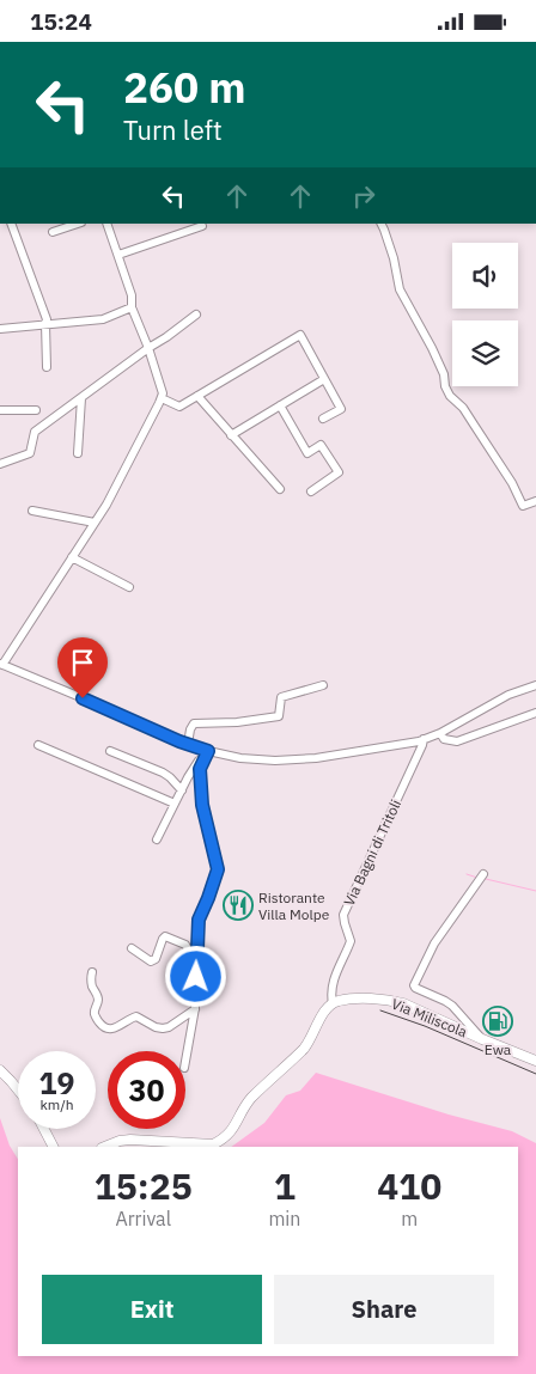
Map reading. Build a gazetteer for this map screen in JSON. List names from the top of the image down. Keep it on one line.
{"streets":{"main road":["Via Miliscola"],"street":["Via Bagni di Tritoli"]},"crossings":[["Via Bagni di Tritoli","Via Miliscola"]],"places":{"restaurant":["Ristorante Villa Molpe"],"fuel station":["Ewa"]},"page":{"status":"15:24","turn":["260 m","Turn left"],"speed":"19 km/h","limit":"30","eta":["15:25","Arrival","1","min","410","m"],"buttons":["Exit","Share"]}}
